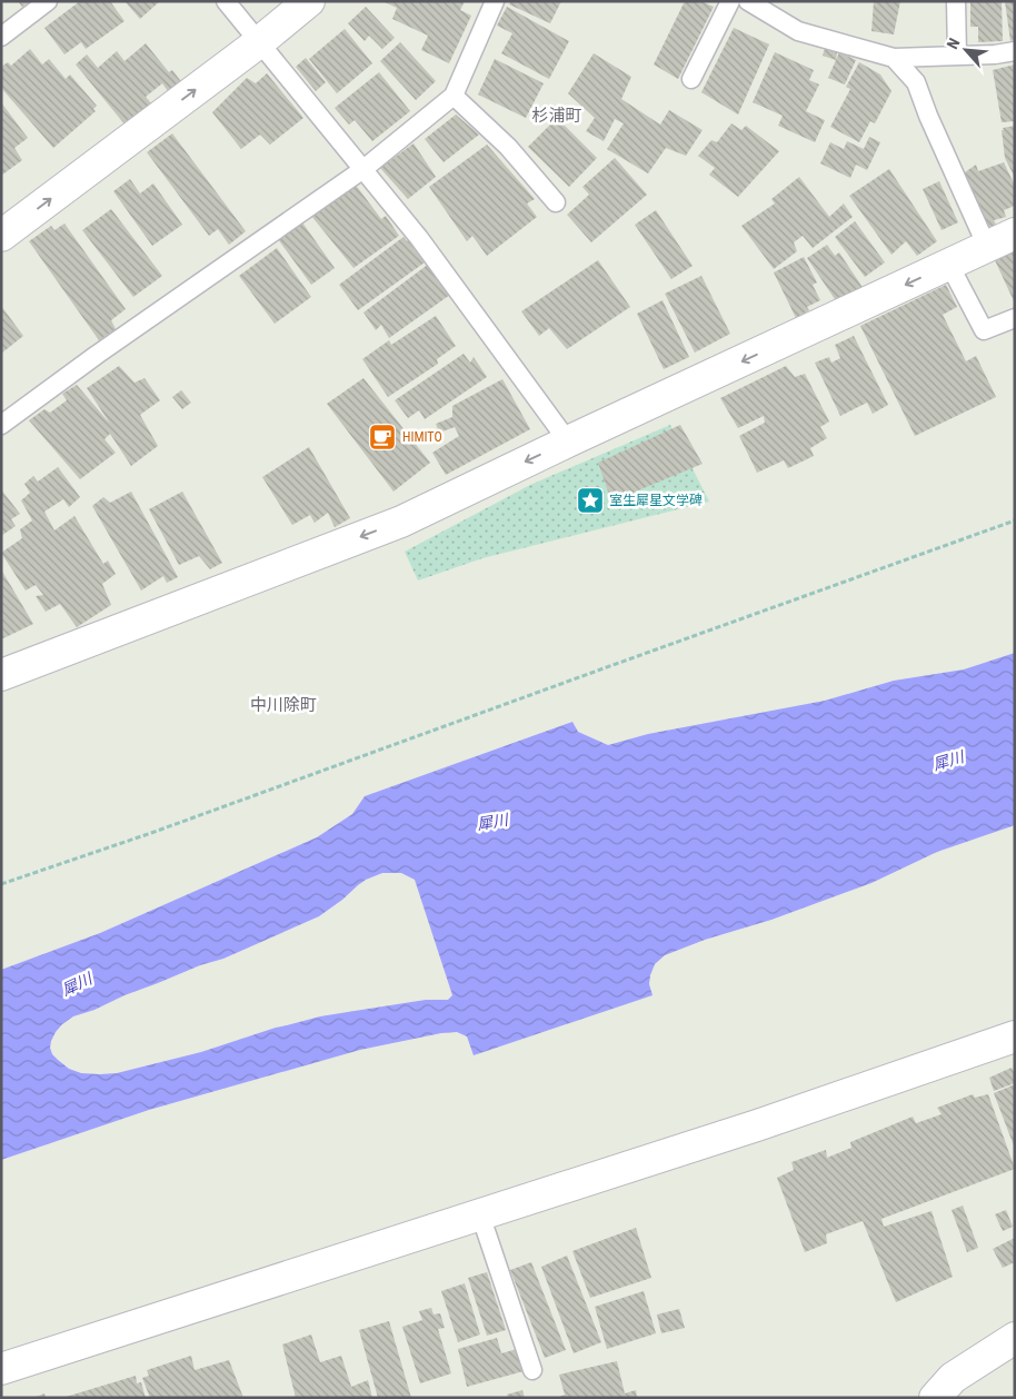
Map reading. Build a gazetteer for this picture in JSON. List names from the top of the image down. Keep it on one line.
{"districts":["杉浦町","中川除町"],"water":["犀川"],"places":{"cafe":["HIMITO"],"place":["室生犀星文学碑"]},"north":"top left"}
